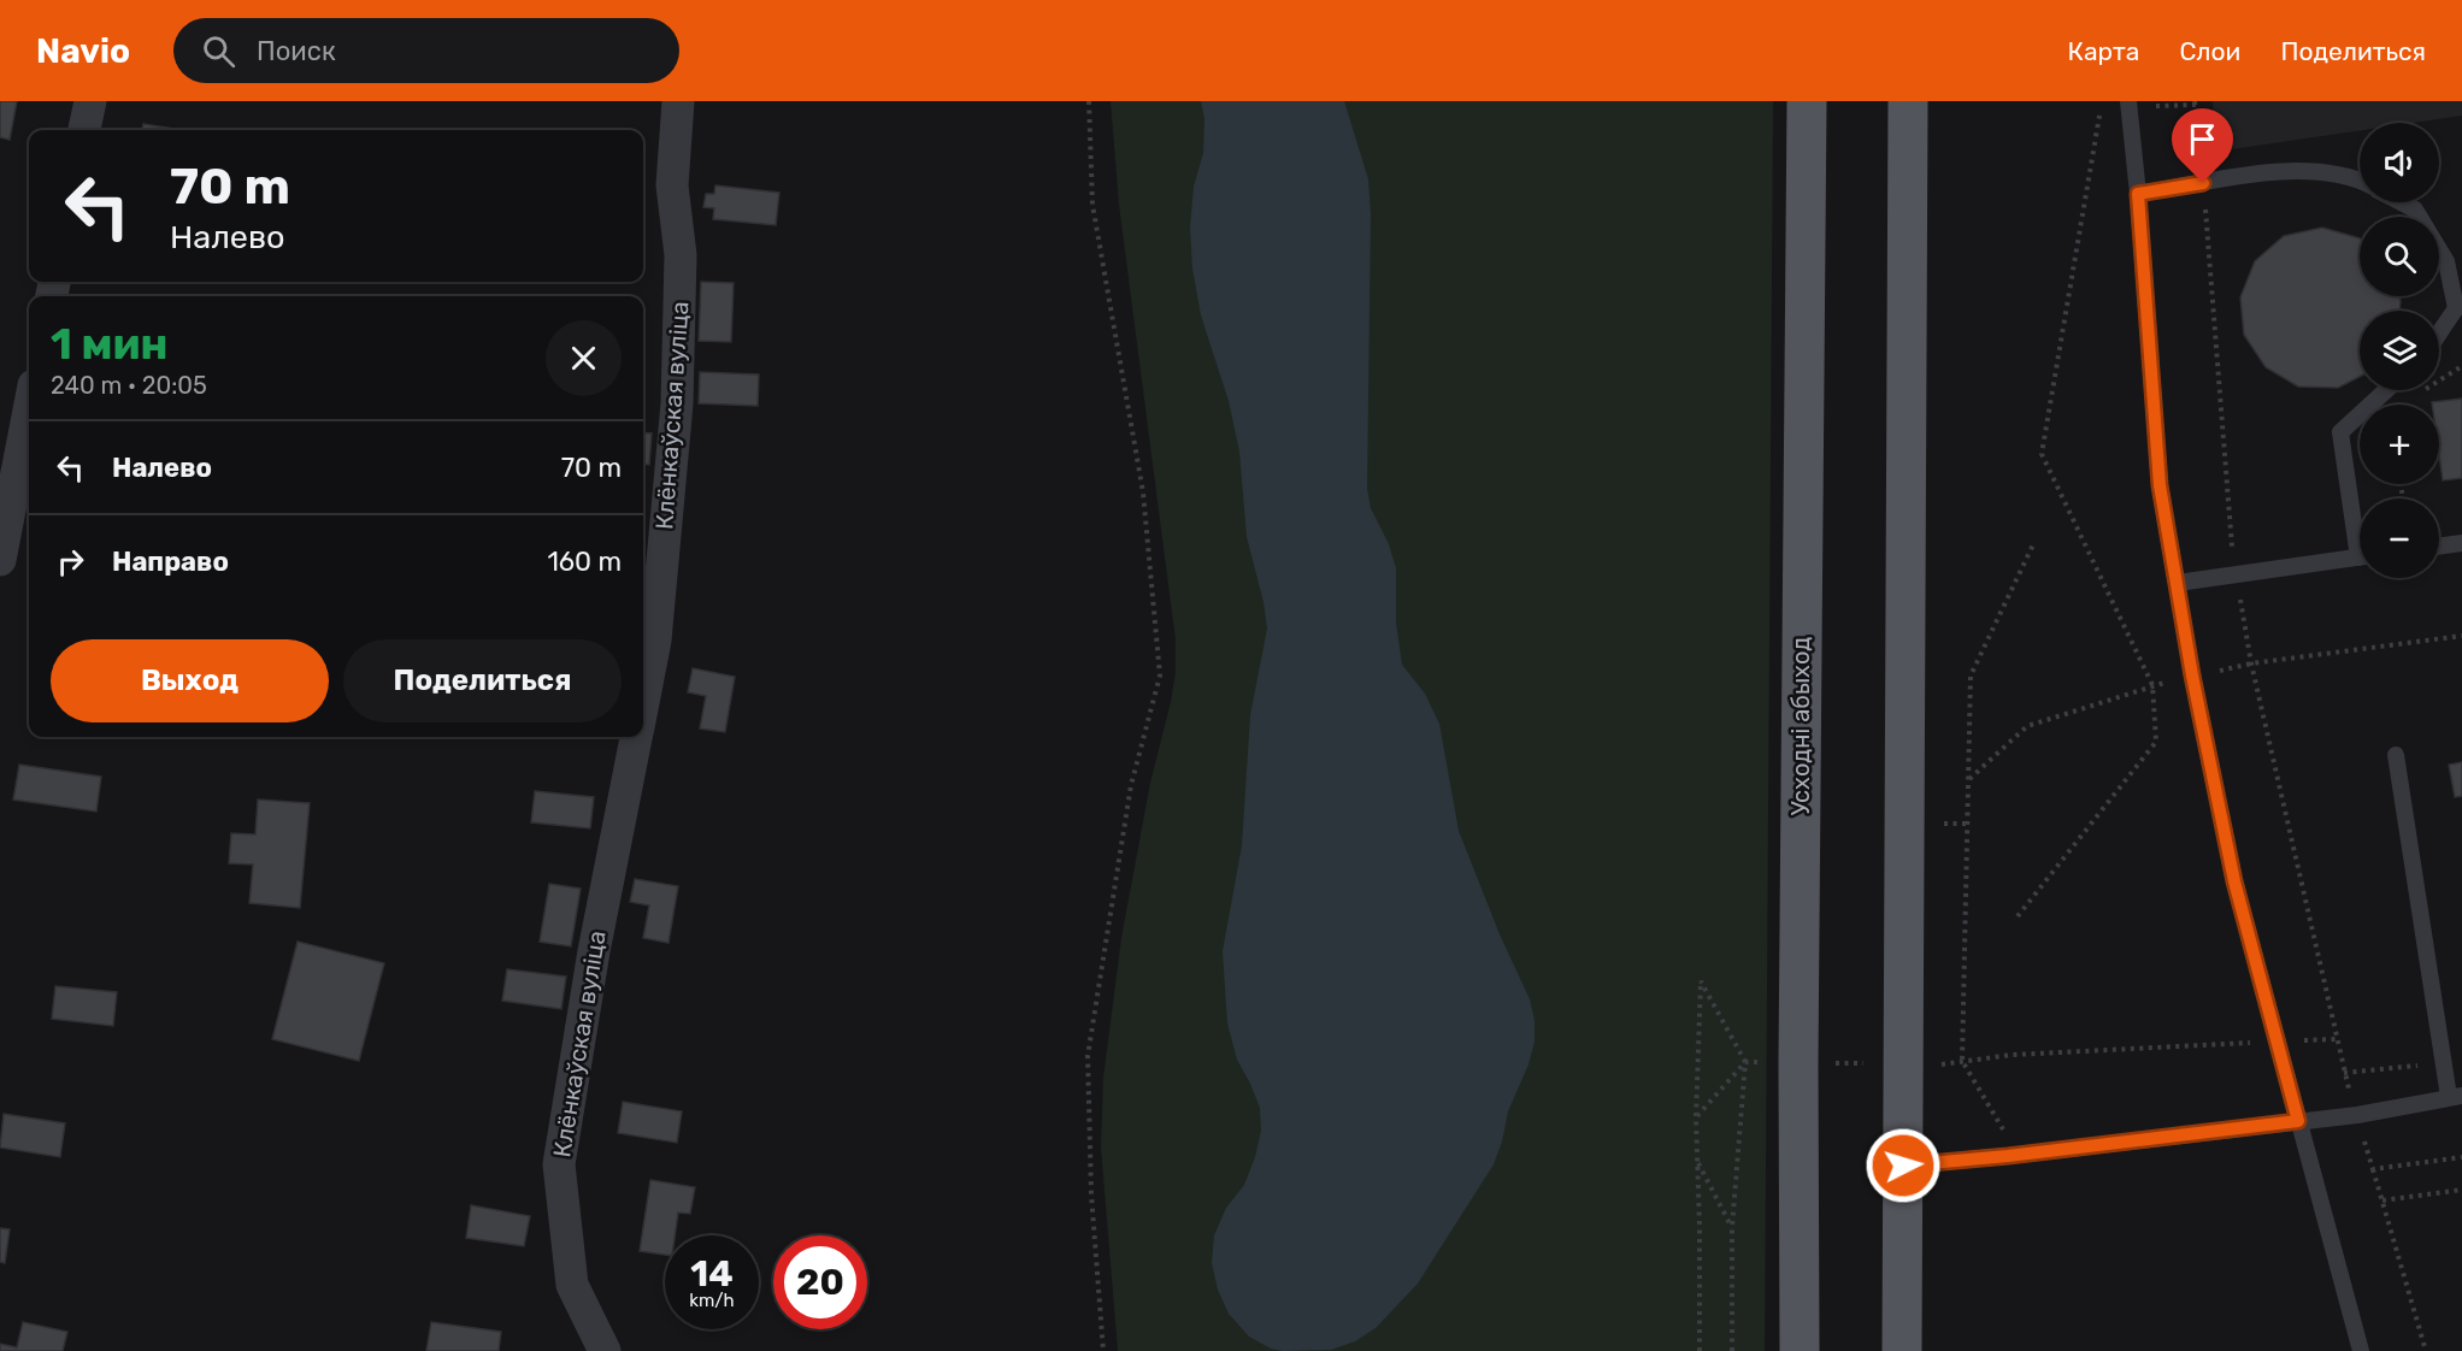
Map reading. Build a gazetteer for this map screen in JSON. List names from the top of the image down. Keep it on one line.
{"streets":{"main road":["Усходні абыход"],"street":["Клёнкаўская вуліца"]},"page":{"header":"Navio","search":"Поиск","nav":["Карта","Слои","Поделиться"],"map_buttons":["+","−"],"turn":["70 m","Налево"],"heading":["1 мин","240 m · 20:05"],"list":[{"name":"Налево","value":"70 m"},{"name":"Направо","value":"160 m"}],"buttons":["Выход","Поделиться"],"speed":"14 km/h","limit":"20"}}
